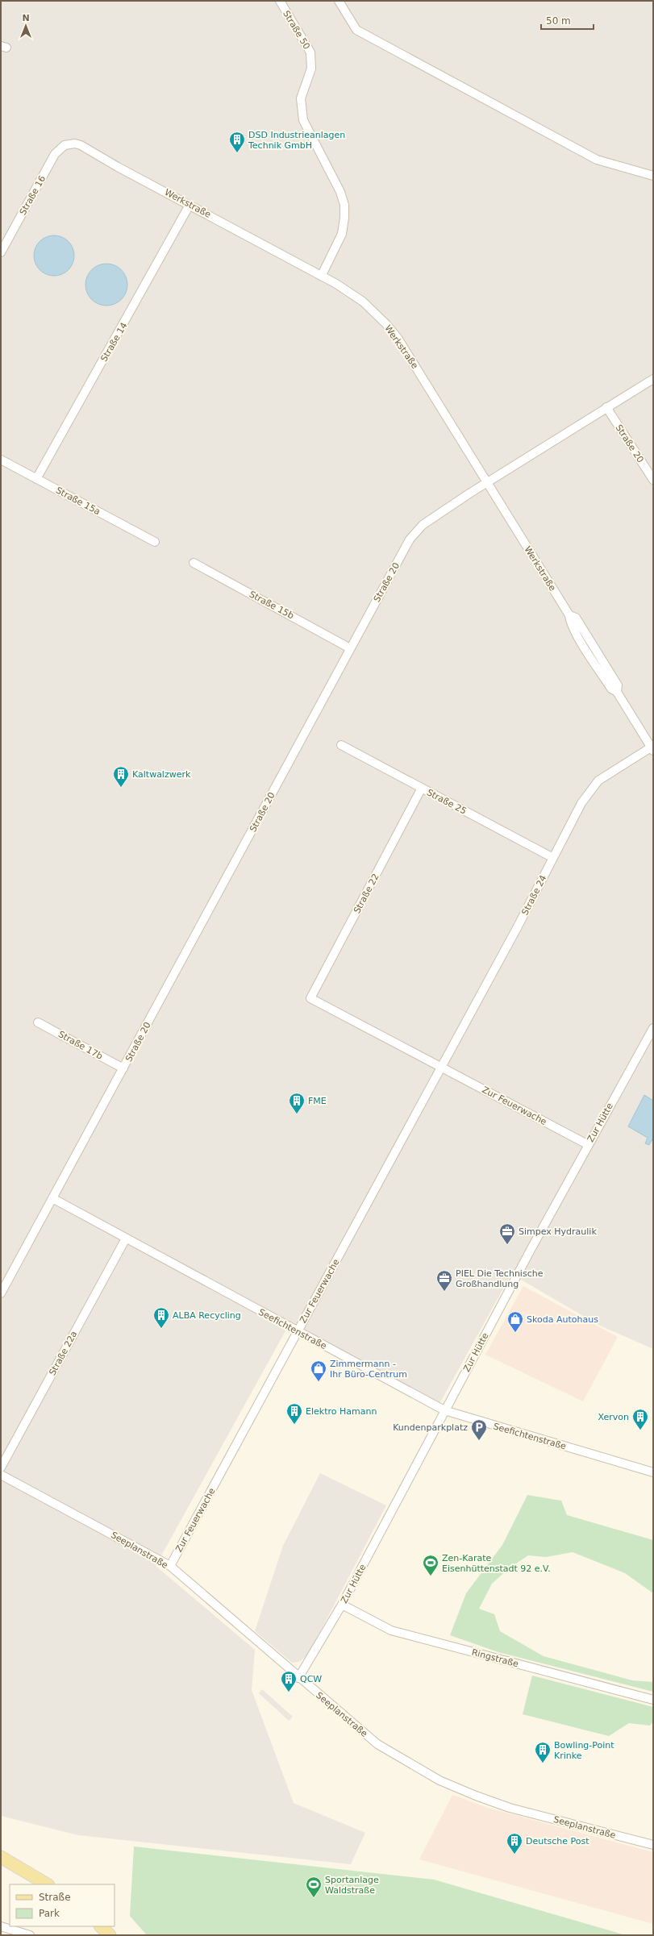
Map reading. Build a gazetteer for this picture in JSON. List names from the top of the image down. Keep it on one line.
{"streets":{"street":["Straße 50","Straße 16","Werkstraße","Straße 14","Straße 20","Straße 15a","Straße 15b","Straße 25","Straße 22","Straße 24","Straße 17b","Zur Feuerwache","Zur Hütte","Seefichtenstraße","Straße 22a","Seeplanstraße","Ringstraße"]},"crossings":[["Straße 50","Werkstraße"],["Straße 16","Werkstraße"],["Werkstraße","Straße 14"],["Werkstraße","Straße 20"],["Werkstraße","Straße 24"],["Straße 14","Straße 15a"],["Straße 20","Straße 15b"],["Straße 20","Straße 17b"],["Straße 20","Seefichtenstraße"],["Straße 25","Straße 22"],["Straße 25","Straße 24"],["Straße 22","Zur Feuerwache"],["Straße 24","Zur Feuerwache"],["Zur Feuerwache","Zur Hütte"],["Zur Feuerwache","Seefichtenstraße"],["Zur Feuerwache","Seeplanstraße"],["Zur Hütte","Seefichtenstraße"],["Zur Hütte","Seeplanstraße"],["Zur Hütte","Ringstraße"],["Seefichtenstraße","Straße 22a"]],"places":{"building":["DSD Industrieanlagen Technik GmbH","Kaltwalzwerk","FME","ALBA Recycling","Elektro Hamann","Xervon","QCW","Bowling-Point Krinke","Deutsche Post"],"office":["Simpex Hydraulik","PIEL Die Technische Großhandlung"],"shop":["Skoda Autohaus","Zimmermann - Ihr Büro-Centrum"],"parking":["Kundenparkplatz"],"sports":["Zen-Karate Eisenhüttenstadt 92 e.V.","Sportanlage Waldstraße"]},"legend":["Straße","Park"],"scale_bar":"50 m","north":"top"}
